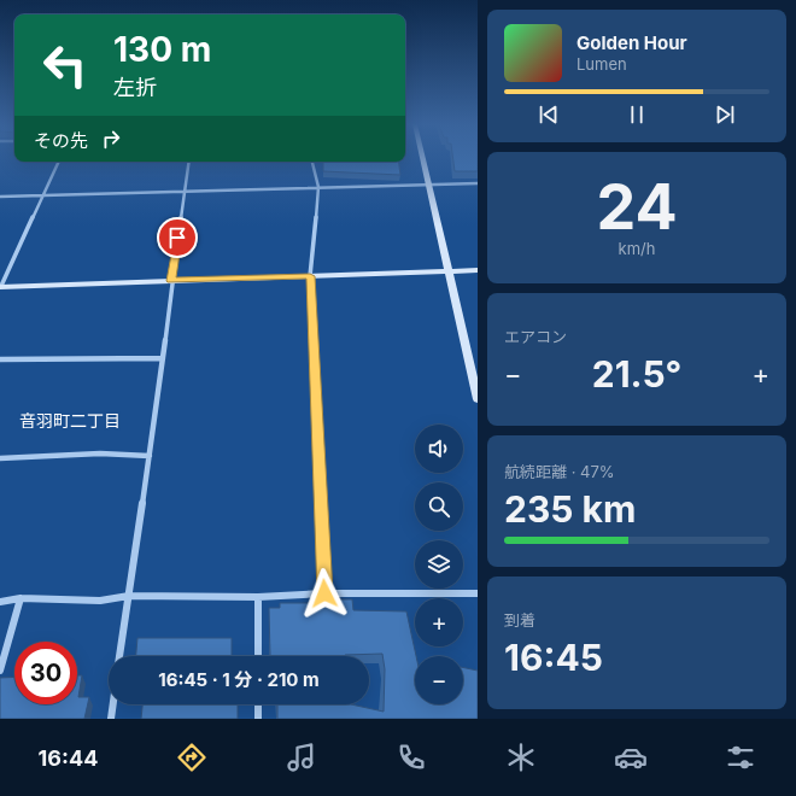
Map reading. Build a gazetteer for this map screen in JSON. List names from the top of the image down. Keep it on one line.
{"districts":["音羽町二丁目"],"page":{"turn":["130 m","左折"],"song":["Golden Hour","Lumen"],"then":"その先","tile":[["24","km/h"],"エアコン",["航続距離 · 47%","235 km"],["到着","16:45"]],"heat":["−","21.5°","+"],"map_buttons":["+","−"],"limit":"30","trip":"16:45 · 1 分 · 210 m","tabs":"16:44"}}
